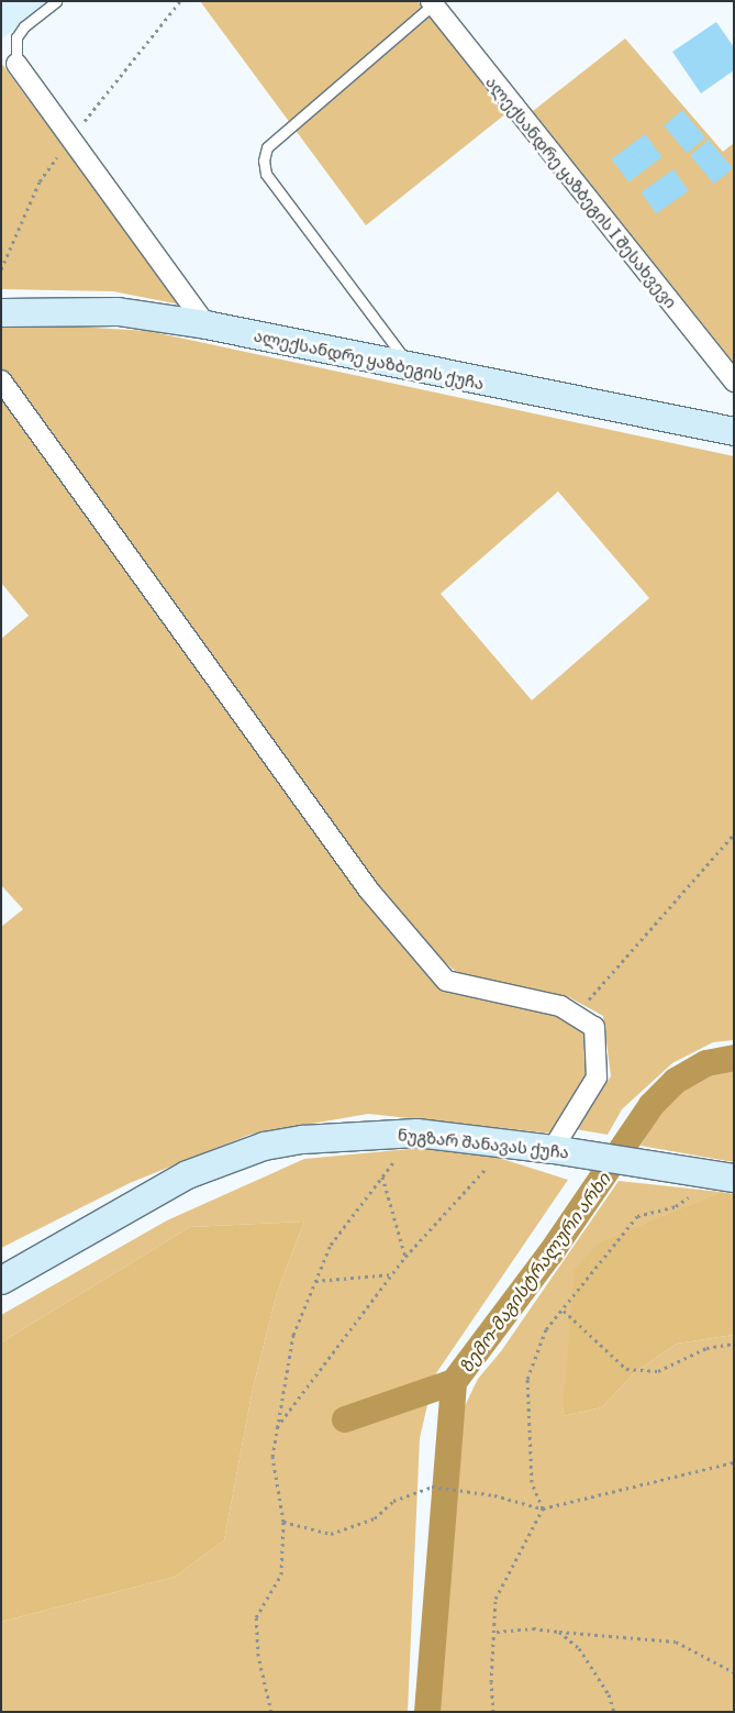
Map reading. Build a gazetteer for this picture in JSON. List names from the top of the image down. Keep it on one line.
{"streets":{"street":["ალექსანდრე ყაზბეგის I შესახვევი","ალექსანდრე ყაზბეგის ქუჩა","ნუგზარ შანავას ქუჩა"]},"water":["ზემო-მაგისტრალური არხი"]}
